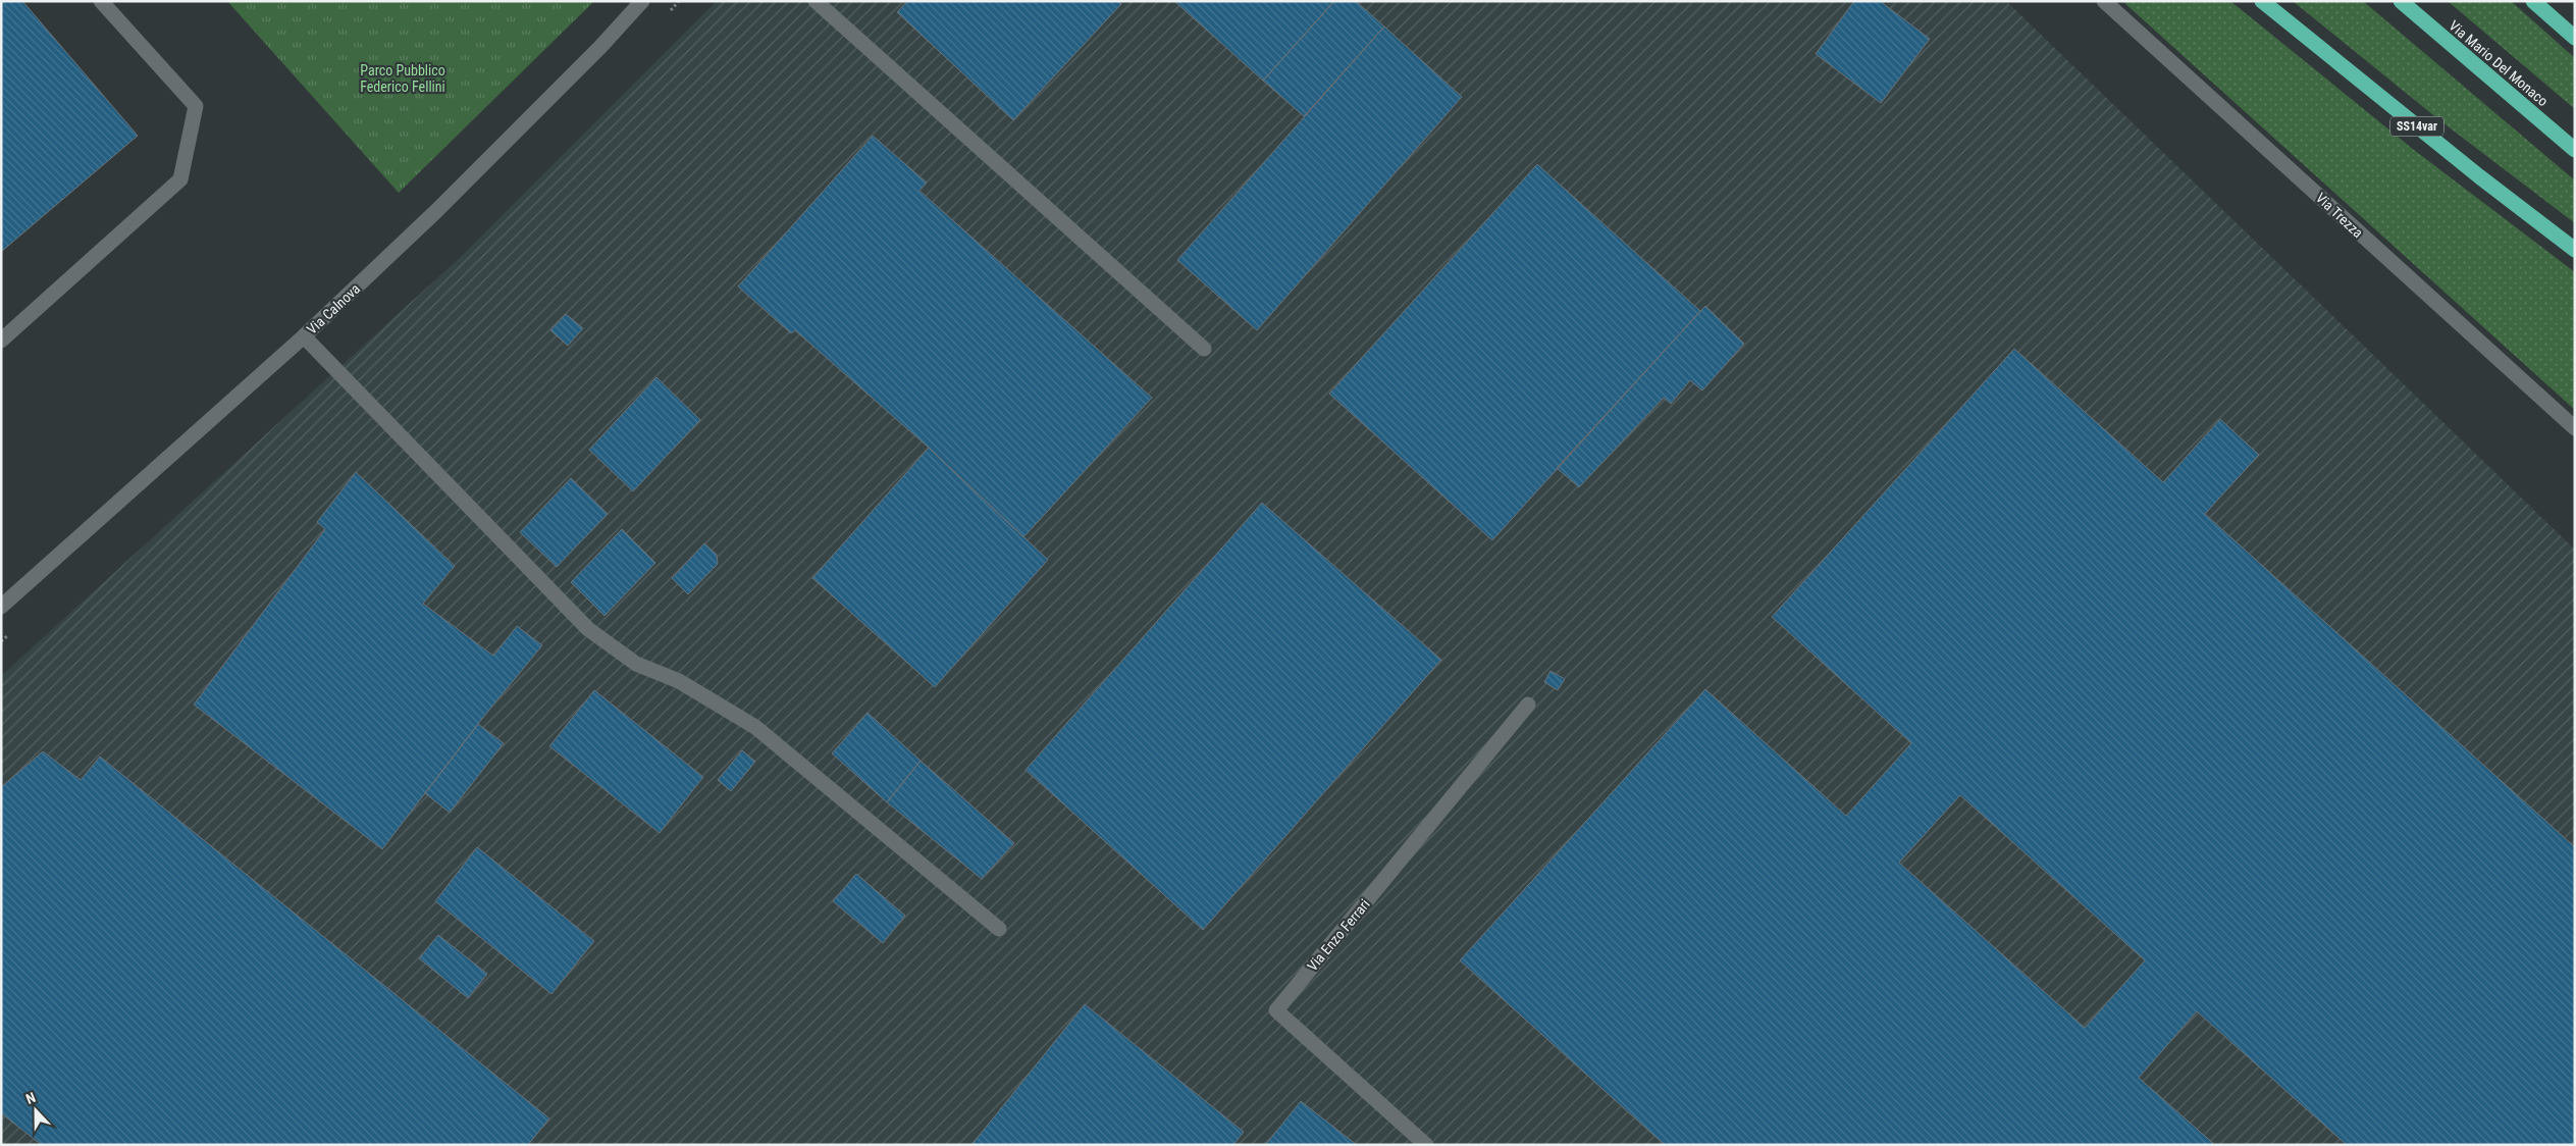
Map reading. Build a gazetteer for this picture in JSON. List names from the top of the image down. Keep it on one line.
{"streets":{"highway":["Via Mario Del Monaco","SS14var"],"street":["Via Trezza","Via Calnova","Via Enzo Ferrari"]},"parks":["Parco Pubblico Federico Fellini"],"north":"top"}
